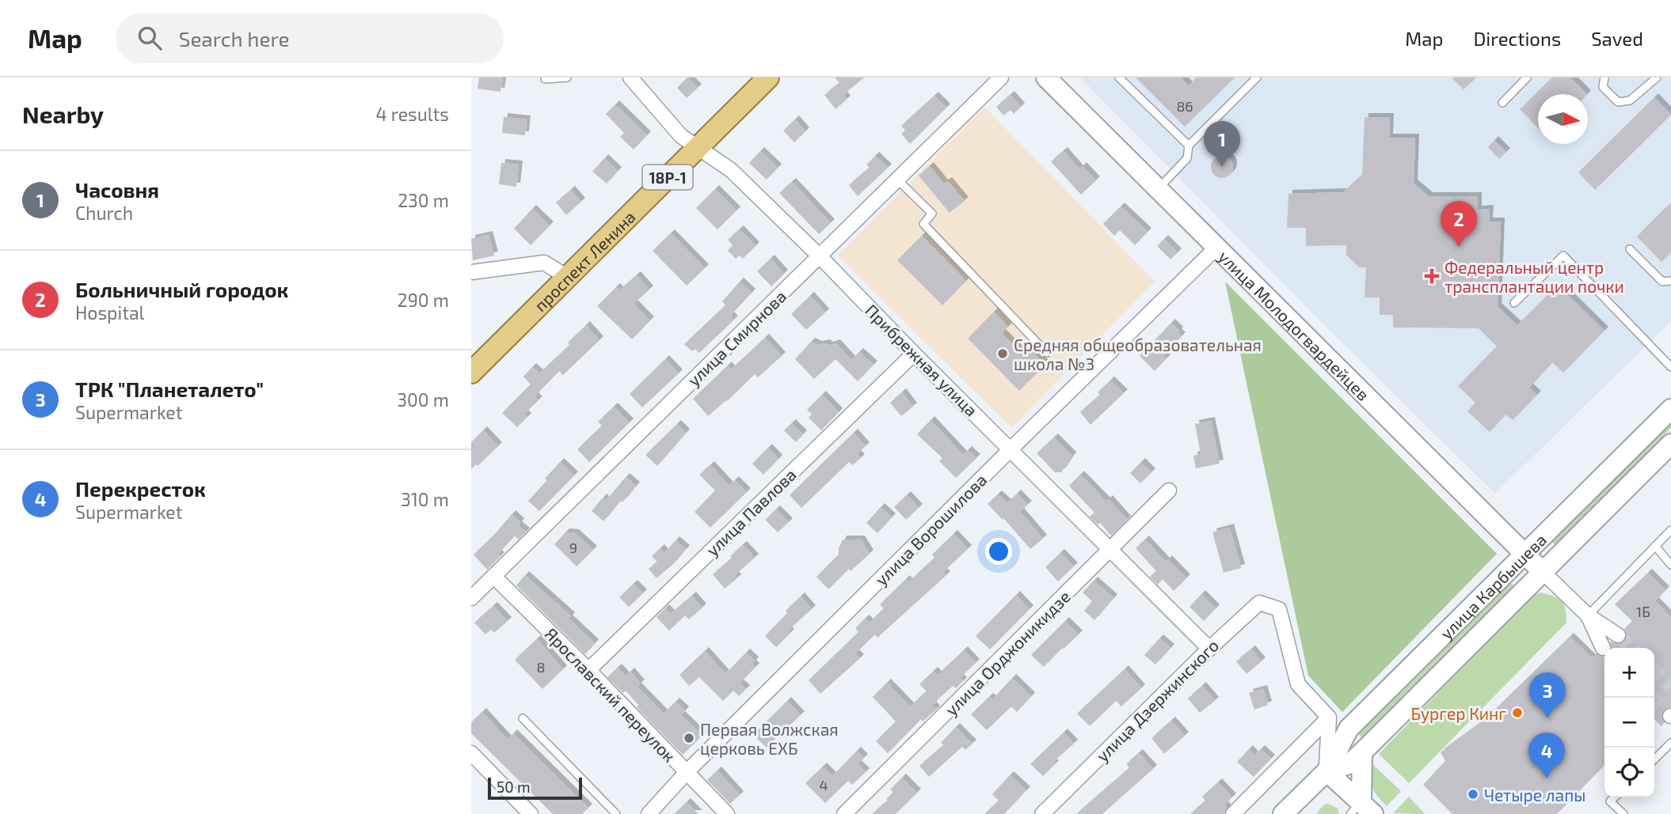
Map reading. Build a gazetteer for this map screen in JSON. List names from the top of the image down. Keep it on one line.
{"streets":{"main road":["18Р-1","проспект Ленина"],"street":["улица Молодогвардейцев","улица Смирнова","Прибрежная улица","улица Павлова","улица Ворошилова","улица Карбышева","улица Орджоникидзе","Ярославский переулок","улица Дзержинского"]},"crossings":[["проспект Ленина","Прибрежная улица"],["улица Молодогвардейцев","улица Ворошилова"],["улица Молодогвардейцев","улица Карбышева"],["улица Смирнова","Прибрежная улица"],["улица Смирнова","Ярославский переулок"],["Прибрежная улица","улица Павлова"],["Прибрежная улица","улица Ворошилова"],["Прибрежная улица","улица Орджоникидзе"],["Прибрежная улица","улица Дзержинского"],["улица Павлова","Ярославский переулок"],["улица Ворошилова","Ярославский переулок"]],"places":{"health":["Федеральный центр трансплантации почки"],"other":["Средняя общеобразовательная школа №3","Бургер Кинг","Первая Волжская церковь ЕХБ","Четыре лапы"]},"house_numbers":["86","9","1Б","8","4"],"scale_bar":"50 m","north":"right","page":{"header":"Map","search":"Search here","nav":["Map","Directions","Saved"],"heading":["Nearby","4 results"],"pins":["1","2","3","4"],"list":[{"mark":"1","name":"Часовня","note":"Church","value":"230 m"},{"mark":"2","name":"Больничный городок","note":"Hospital","value":"290 m"},{"mark":"3","name":"ТРК \"Планеталето\"","note":"Supermarket","value":"300 m"},{"mark":"4","name":"Перекресток","note":"Supermarket","value":"310 m"}],"map_buttons":["+","−"],"scale":"50 m"}}
